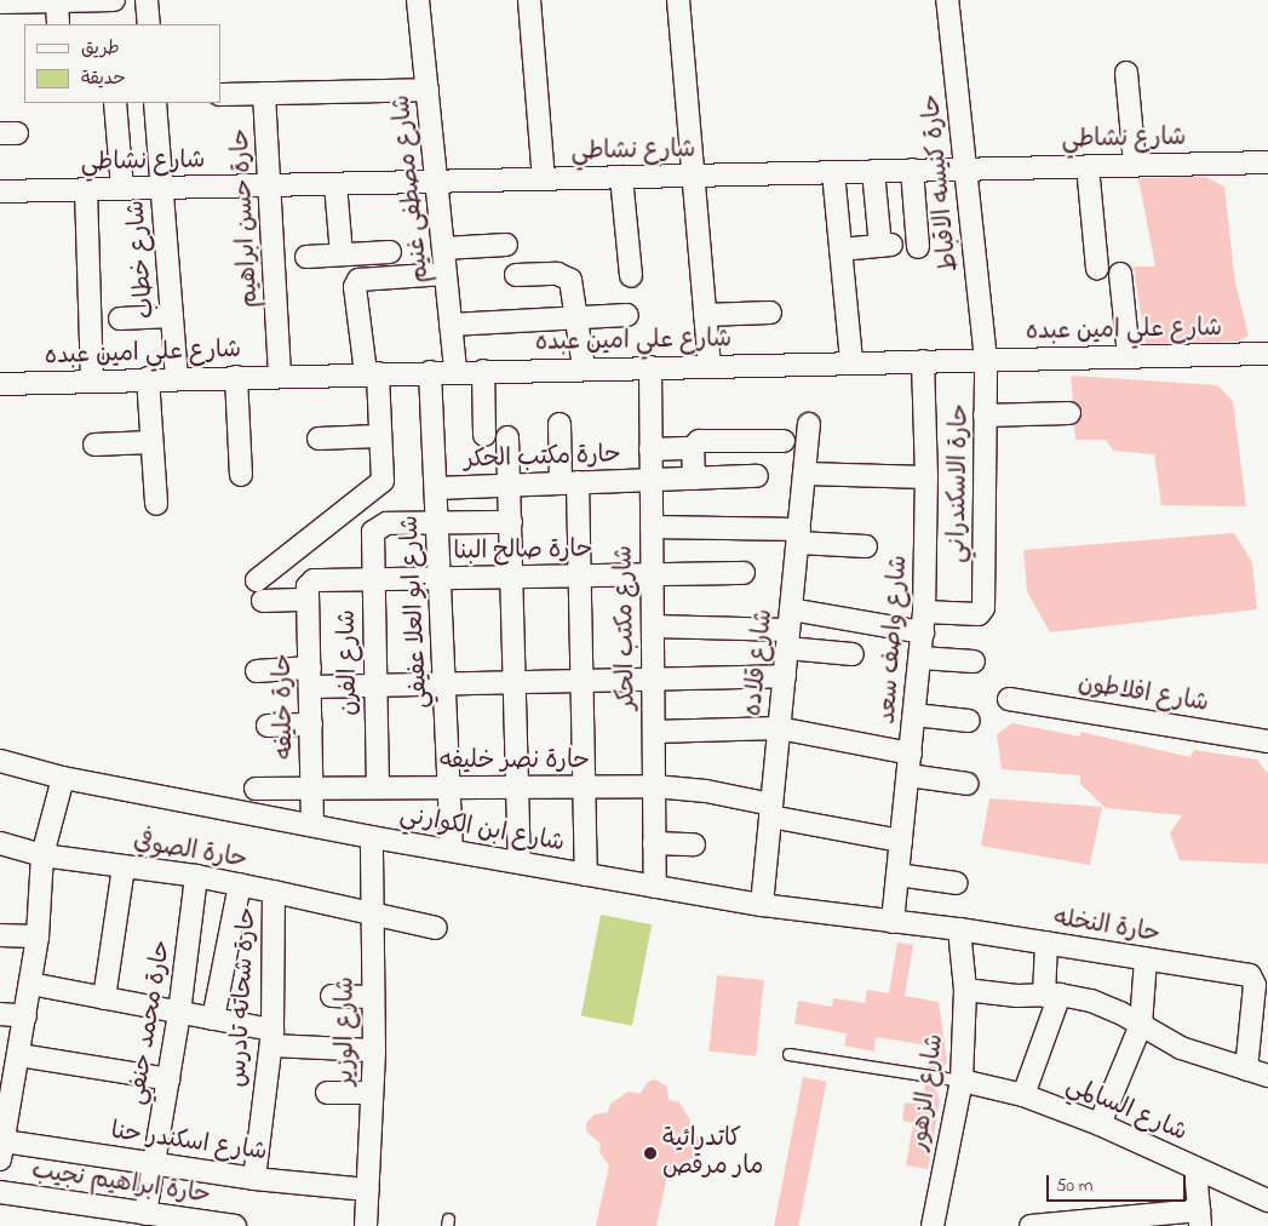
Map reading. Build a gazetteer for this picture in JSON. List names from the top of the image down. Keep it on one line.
{"streets":{"street":["شارع نشاطي","حارة كنيسه الاقباط","شارع مصطفى غنيم","حارة حسن ابراهيم","شارع خطاب","شارع علي امين عبده","حارة مكتب الحكر","حارة الاسكندراني","حارة صالح البنا","شارع ابو العلا عفيفي","شارع مكتب الحكر","شارع واصف سعد","شارع الفرن","شارع قلاده","شارع افلاطون","حارة خليفه","حارة نصر خليفه","شارع ابن الكوارني","حارة الصوفي","حارة النخله","حارة شحاته تادرس","حارة محمد حنفي","شارع الوزير","شارع الزهور","شارع السالمي","شارع اسكندر حنا","حارة ابراهيم نجيب"]},"crossings":[["شارع نشاطي","حارة كنيسه الاقباط"],["شارع نشاطي","شارع مصطفى غنيم"],["شارع نشاطي","حارة حسن ابراهيم"],["شارع نشاطي","شارع خطاب"],["حارة كنيسه الاقباط","شارع علي امين عبده"],["حارة كنيسه الاقباط","حارة الاسكندراني"],["شارع مصطفى غنيم","شارع علي امين عبده"],["حارة حسن ابراهيم","شارع علي امين عبده"],["شارع خطاب","شارع علي امين عبده"],["شارع علي امين عبده","حارة الاسكندراني"],["شارع علي امين عبده","شارع ابو العلا عفيفي"],["شارع علي امين عبده","شارع مكتب الحكر"],["شارع علي امين عبده","شارع واصف سعد"],["حارة مكتب الحكر","شارع ابو العلا عفيفي"],["حارة مكتب الحكر","شارع مكتب الحكر"],["حارة الاسكندراني","شارع واصف سعد"],["حارة صالح البنا","شارع ابو العلا عفيفي"],["حارة صالح البنا","شارع مكتب الحكر"],["حارة صالح البنا","شارع الفرن"],["حارة صالح البنا","حارة خليفه"],["شارع ابو العلا عفيفي","شارع الفرن"],["شارع ابو العلا عفيفي","حارة نصر خليفه"],["شارع ابو العلا عفيفي","شارع ابن الكوارني"],["شارع مكتب الحكر","حارة نصر خليفه"],["شارع مكتب الحكر","شارع ابن الكوارني"],["شارع واصف سعد","حارة نصر خليفه"],["شارع واصف سعد","شارع ابن الكوارني"],["شارع الفرن","حارة نصر خليفه"],["شارع قلاده","حارة نصر خليفه"],["شارع قلاده","شارع ابن الكوارني"],["حارة خليفه","حارة نصر خليفه"],["حارة خليفه","شارع ابن الكوارني"],["شارع ابن الكوارني","حارة النخله"],["شارع ابن الكوارني","شارع الوزير"],["شارع ابن الكوارني","شارع الزهور"],["حارة الصوفي","حارة شحاته تادرس"],["حارة الصوفي","حارة محمد حنفي"],["حارة الصوفي","شارع الوزير"],["حارة النخله","شارع الزهور"],["حارة شحاته تادرس","شارع اسكندر حنا"],["حارة محمد حنفي","شارع اسكندر حنا"],["حارة محمد حنفي","حارة ابراهيم نجيب"],["شارع الوزير","شارع اسكندر حنا"],["شارع الزهور","شارع السالمي"]],"places":["كاتدرائية مار مرقص"],"legend":["طريق","حديقة"],"scale_bar":"50 m"}
